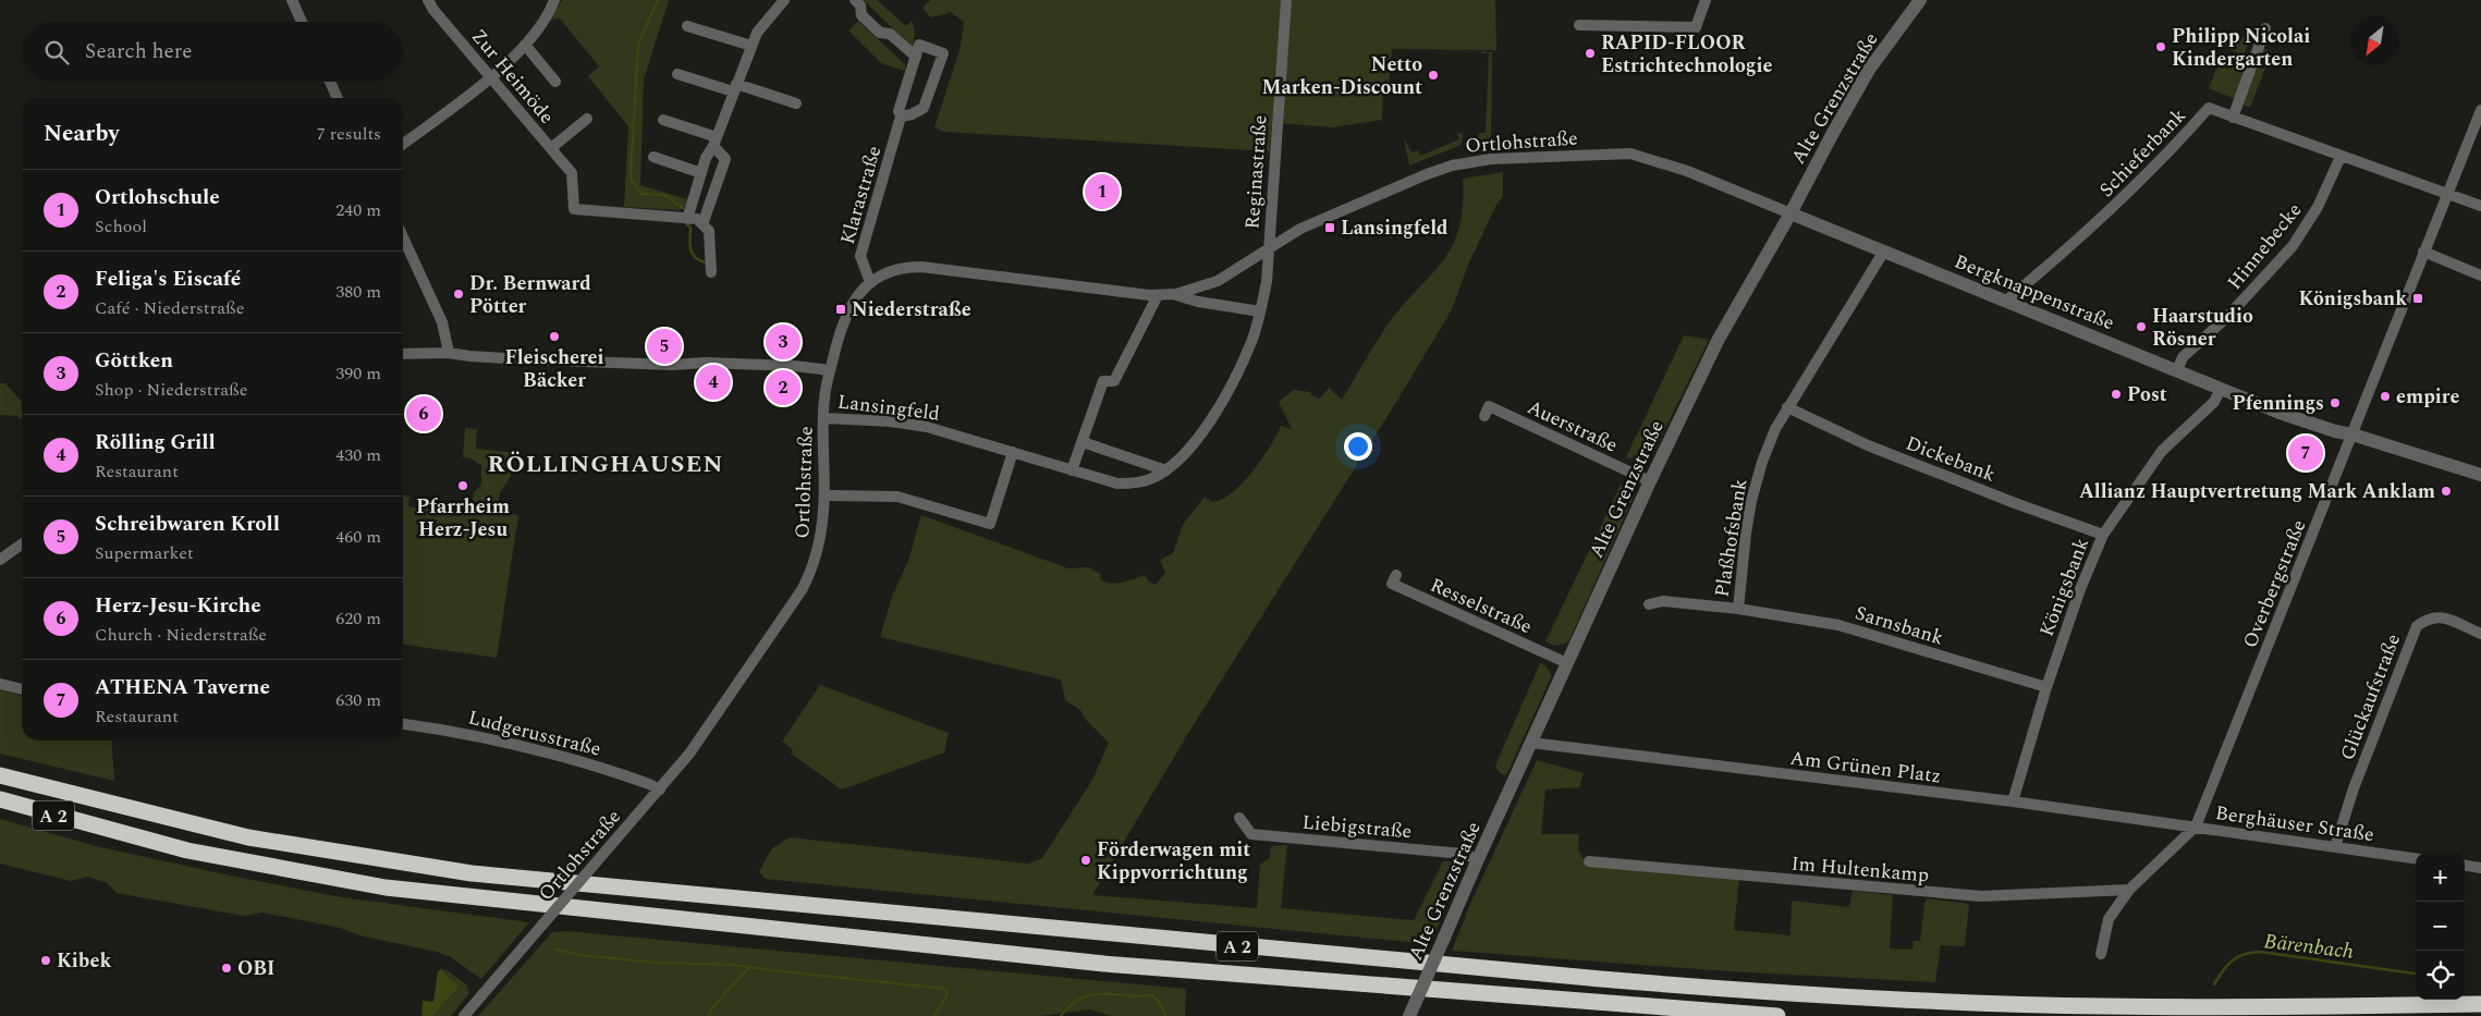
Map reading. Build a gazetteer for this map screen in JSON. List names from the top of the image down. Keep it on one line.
{"streets":{"highway":["A 2"],"street":["Zur Heimöde","Alte Grenzstraße","Ortlohstraße","Schieferbank","Reginastraße","Klarastraße","Hinnebecke","Bergknappenstraße","Lansingfeld","Auerstraße","Dickebank","Plaßhofsbank","Overbergstraße","Königsbank","Resselstraße","Sarnsbank","Glückaufstraße","Ludgerusstraße","Am Grünen Platz","Berghäuser Straße","Liebigstraße","Im Hultenkamp"]},"crossings":[["Alte Grenzstraße","Ortlohstraße"],["Alte Grenzstraße","Bergknappenstraße"],["Alte Grenzstraße","Auerstraße"],["Alte Grenzstraße","Resselstraße"],["Alte Grenzstraße","Am Grünen Platz"],["Alte Grenzstraße","Liebigstraße"],["Ortlohstraße","Reginastraße"],["Ortlohstraße","Klarastraße"],["Ortlohstraße","Bergknappenstraße"],["Ortlohstraße","Lansingfeld"],["Ortlohstraße","Ludgerusstraße"],["Schieferbank","Hinnebecke"],["Schieferbank","Bergknappenstraße"],["Schieferbank","Overbergstraße"],["Reginastraße","Lansingfeld"],["Hinnebecke","Bergknappenstraße"],["Bergknappenstraße","Plaßhofsbank"],["Bergknappenstraße","Overbergstraße"],["Bergknappenstraße","Königsbank"],["Dickebank","Plaßhofsbank"],["Dickebank","Königsbank"],["Plaßhofsbank","Sarnsbank"],["Overbergstraße","Am Grünen Platz"],["Overbergstraße","Berghäuser Straße"],["Königsbank","Sarnsbank"],["Königsbank","Am Grünen Platz"],["Glückaufstraße","Berghäuser Straße"],["Am Grünen Platz","Berghäuser Straße"],["Berghäuser Straße","Im Hultenkamp"]],"districts":["RÖLLINGHAUSEN"],"water":["Bärenbach"],"places":{"other":["Philipp Nicolai Kindergarten","RAPID-FLOOR Estrichtechnologie","Netto Marken-Discount","Dr. Bernward Pötter","Haarstudio Rösner","Fleischerei Bäcker","Post","empire","Pfennings","Pfarrheim Herz-Jesu","Allianz Hauptvertretung Mark Anklam","Förderwagen mit Kippvorrichtung","Kibek","OBI"],"transit":["Lansingfeld","Königsbank","Niederstraße"]},"north":"bottom left","page":{"search":"Search here","heading":["Nearby","7 results"],"list":[{"mark":"1","name":"Ortlohschule","note":"School","value":"240 m"},{"mark":"2","name":"Feliga's Eiscafé","note":"Café · Niederstraße","value":"380 m"},{"mark":"3","name":"Göttken","note":"Shop · Niederstraße","value":"390 m"},{"mark":"4","name":"Rölling Grill","note":"Restaurant","value":"430 m"},{"mark":"5","name":"Schreibwaren Kroll","note":"Supermarket","value":"460 m"},{"mark":"6","name":"Herz-Jesu-Kirche","note":"Church · Niederstraße","value":"620 m"},{"mark":"7","name":"ATHENA Taverne","note":"Restaurant","value":"630 m"}],"pins":["1","3","5","4","2","6","7"],"map_buttons":["+","−"]}}
